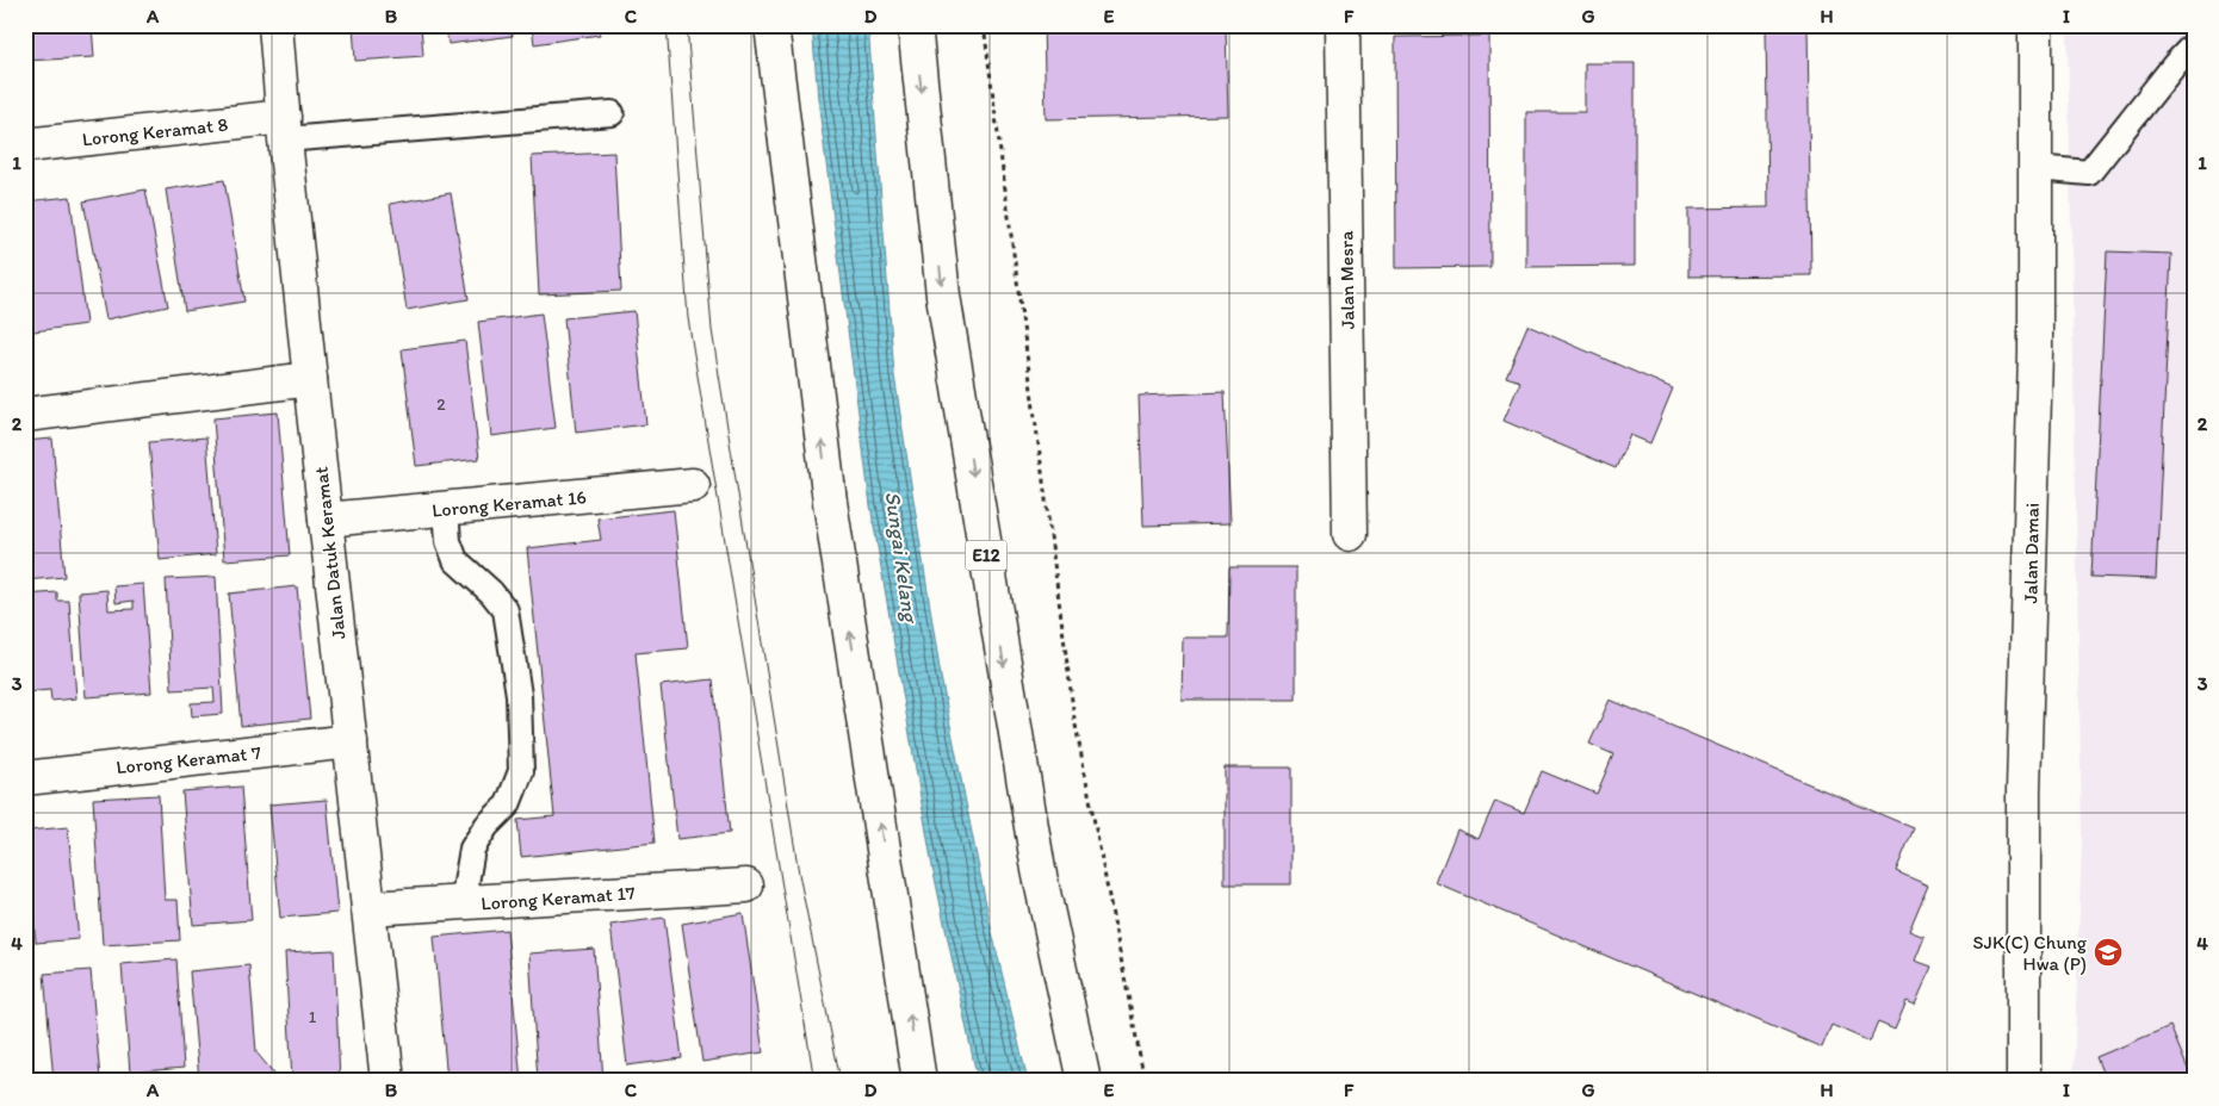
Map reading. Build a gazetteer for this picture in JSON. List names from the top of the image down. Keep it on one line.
{"streets":{"main road":["Lorong Keramat 8","Jalan Mesra","Lorong Keramat 16","Jalan Datuk Keramat","Jalan Damai","E12","Lorong Keramat 7","Lorong Keramat 17"]},"crossings":[["Lorong Keramat 8","Jalan Datuk Keramat"],["Lorong Keramat 16","Jalan Datuk Keramat"],["Jalan Datuk Keramat","Lorong Keramat 7"],["Jalan Datuk Keramat","Lorong Keramat 17"]],"water":["Sungai Kelang"],"places":{"school or university":["SJK(C) Chung Hwa (P)"]},"house_numbers":["2","1"],"grid":{"columns":["A","B","C","D","E","F","G","H","I"],"rows":["1","2","3","4"]}}
